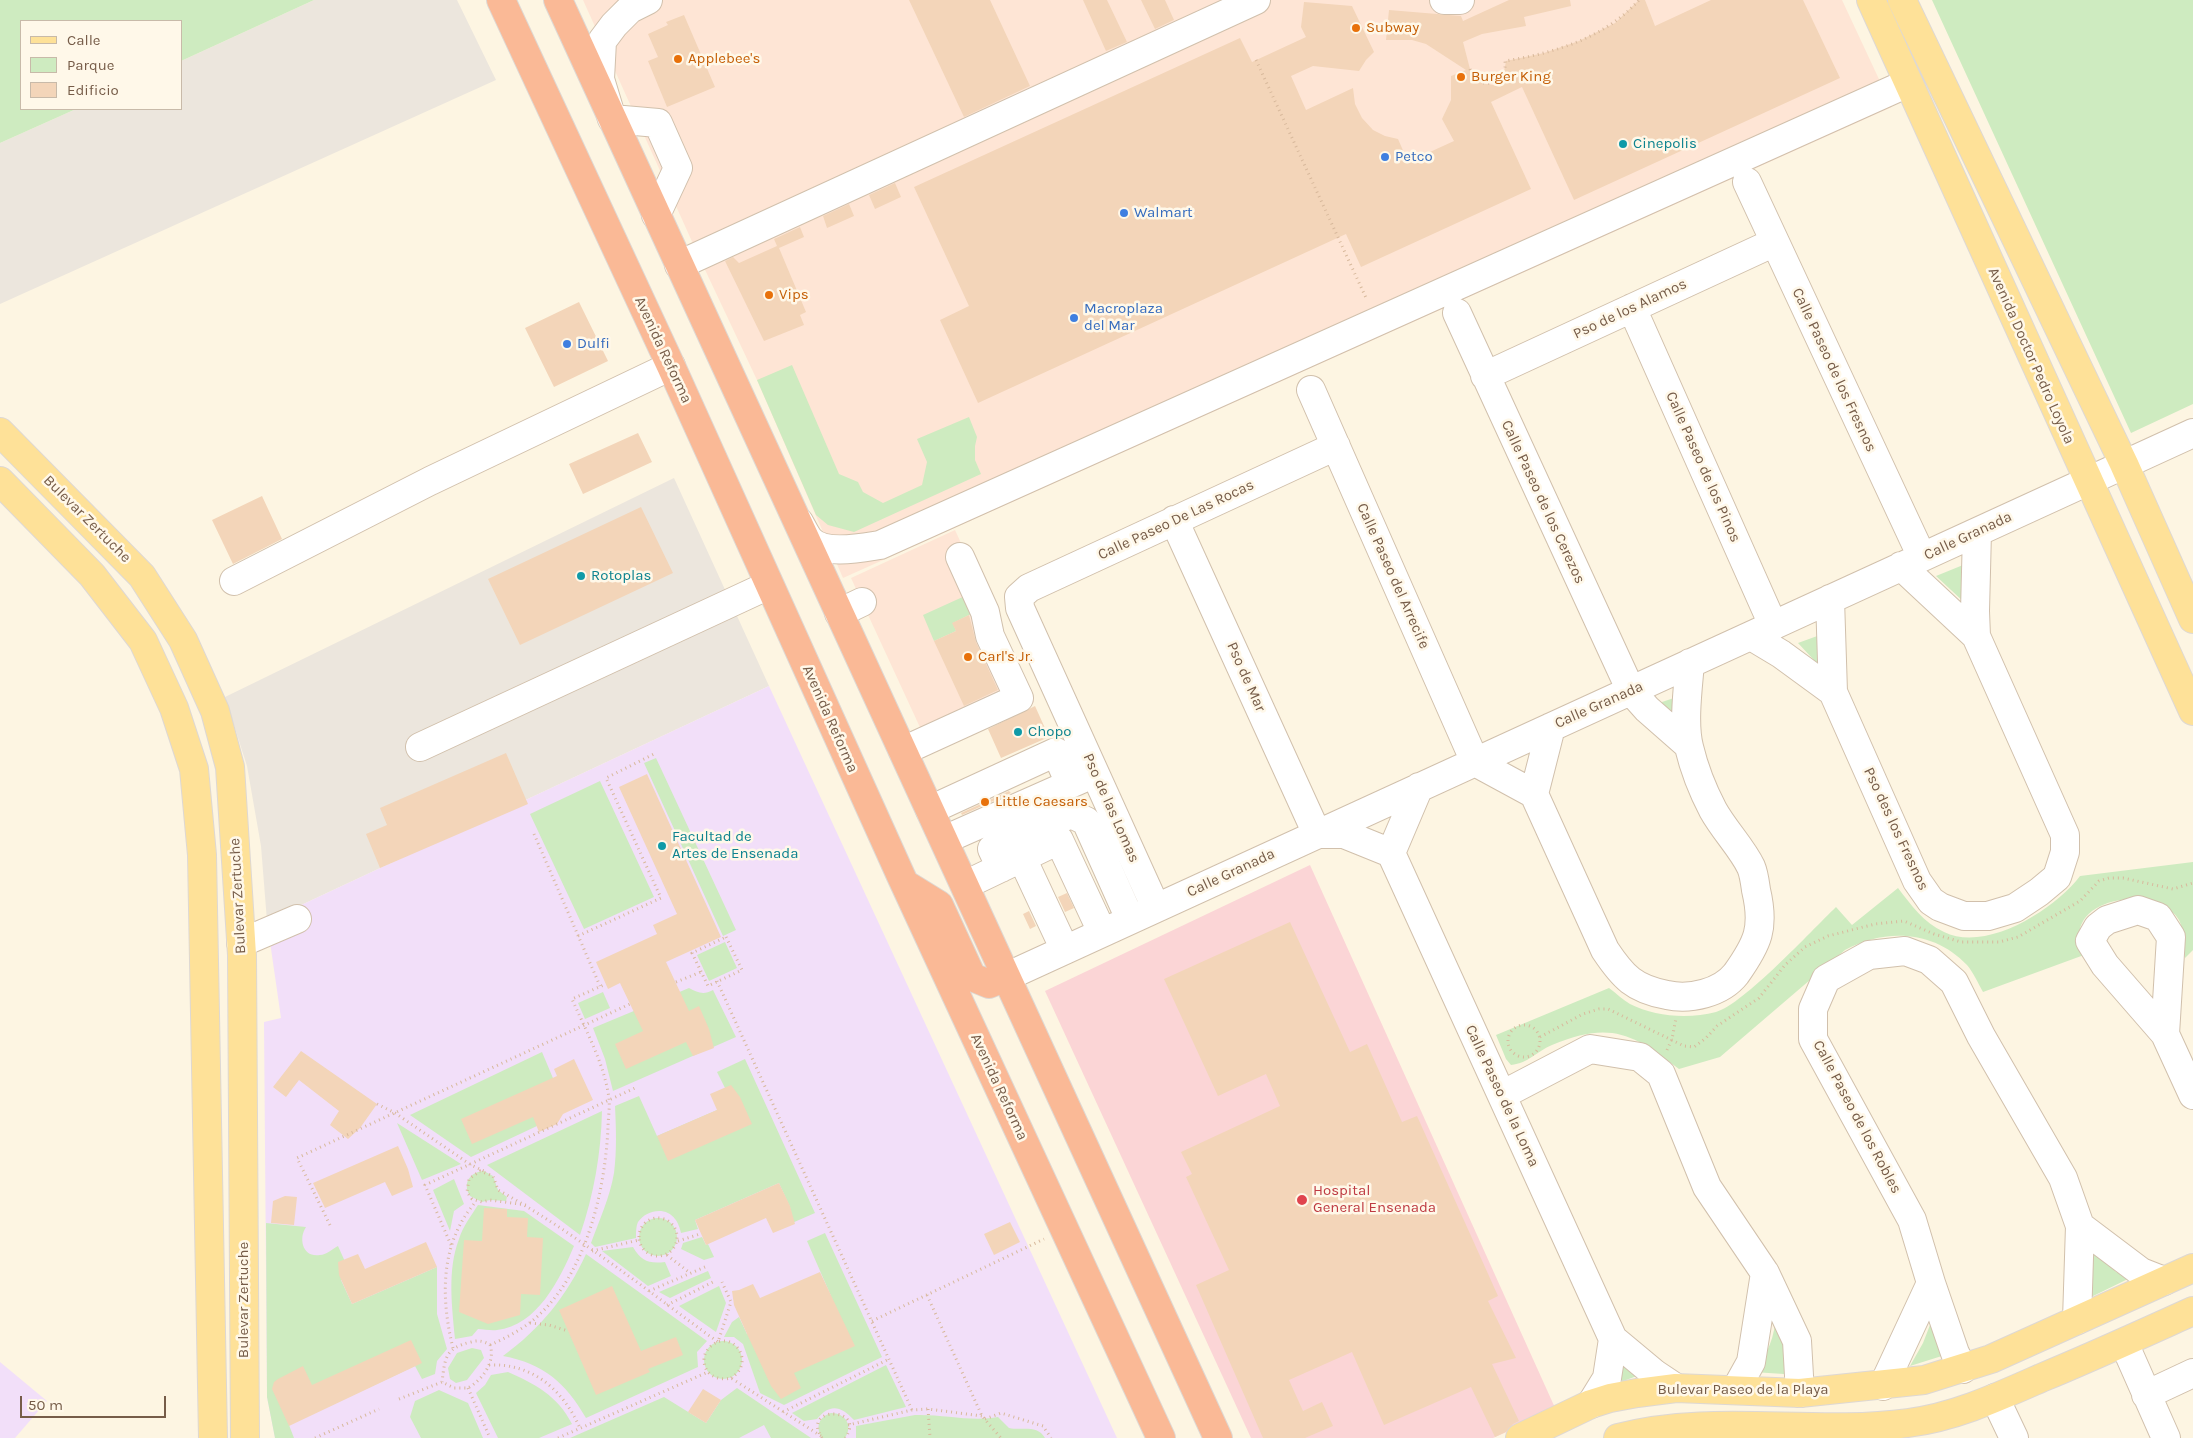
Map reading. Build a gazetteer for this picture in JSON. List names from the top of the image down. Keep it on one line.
{"streets":{"highway":["Avenida Reforma"],"main road":["Avenida Doctor Pedro Loyola","Bulevar Zertuche","Bulevar Paseo de la Playa"],"street":["Pso de los Alamos","Calle Paseo de los Fresnos","Calle Paseo de los Pinos","Calle Paseo de los Cerezos","Calle Paseo De Las Rocas","Calle Granada","Calle Paseo del Arrecife","Pso de Mar","Pso de las Lomas","Pso des los Fresnos","Calle Paseo de la Loma","Calle Paseo de los Robles"]},"crossings":[["Pso de los Alamos","Calle Paseo de los Fresnos"],["Pso de los Alamos","Calle Paseo de los Pinos"],["Pso de los Alamos","Calle Paseo de los Cerezos"],["Avenida Doctor Pedro Loyola","Calle Granada"],["Calle Paseo de los Fresnos","Calle Granada"],["Calle Paseo de los Pinos","Calle Granada"],["Calle Paseo de los Cerezos","Calle Granada"],["Calle Paseo De Las Rocas","Calle Paseo del Arrecife"],["Calle Paseo De Las Rocas","Pso de Mar"],["Calle Paseo De Las Rocas","Pso de las Lomas"],["Calle Granada","Calle Paseo del Arrecife"],["Calle Granada","Pso de Mar"],["Calle Granada","Pso de las Lomas"],["Calle Paseo de la Loma","Bulevar Paseo de la Playa"],["Calle Paseo de los Robles","Bulevar Paseo de la Playa"]],"places":["Subway","Applebee's","Burger King","Cinepolis","Petco","Walmart","Vips","Macroplaza del Mar","Dulfi","Rotoplas","Carl's Jr.","Chopo","Little Caesars","Facultad de Artes de Ensenada","Hospital General Ensenada"],"legend":["Calle","Parque","Edificio"],"scale_bar":"50 m"}
